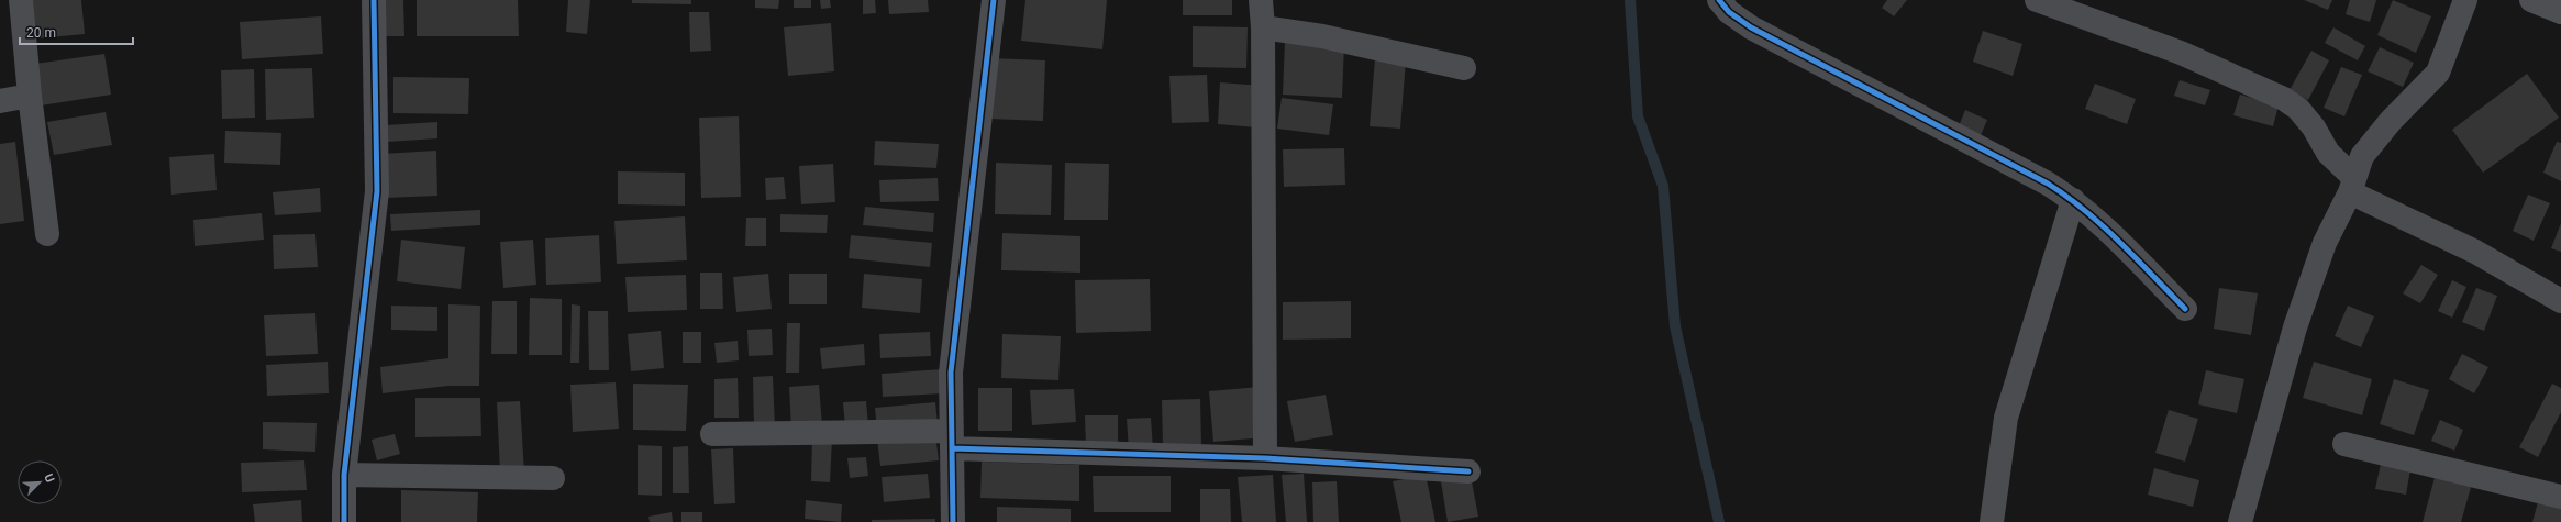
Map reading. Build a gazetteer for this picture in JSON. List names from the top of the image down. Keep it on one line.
{"scale_bar":"20 m","north":"top right"}
